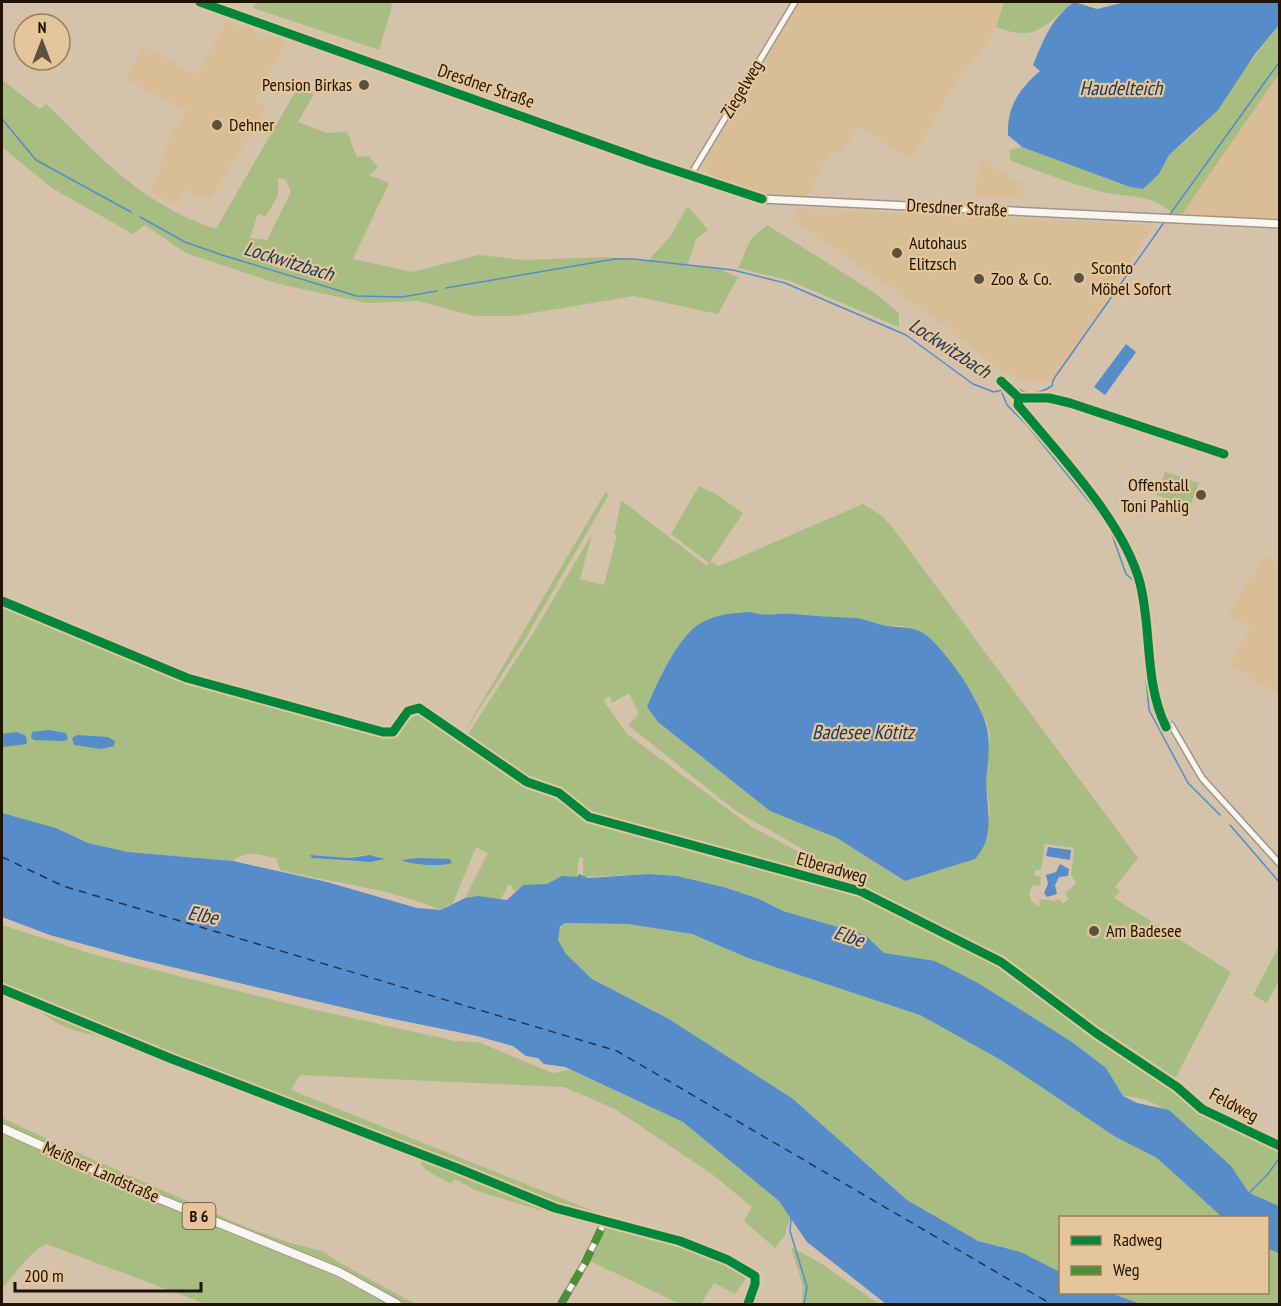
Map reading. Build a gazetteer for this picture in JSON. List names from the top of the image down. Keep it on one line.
{"streets":{"main road":["Dresdner Straße","Meißner Landstraße","B 6"],"street":["Ziegelweg","Feldweg"],"cycle path":["Elberadweg"]},"crossings":[["Dresdner Straße","Ziegelweg"]],"water":["Haudelteich","Lockwitzbach","Badesee Kötitz","Elbe"],"places":["Pension Birkas","Dehner","Autohaus Elitzsch","Sconto Möbel Sofort","Zoo & Co.","Offenstall Toni Pahlig","Am Badesee"],"legend":["Radweg","Weg"],"scale_bar":"200 m","north":"top"}
